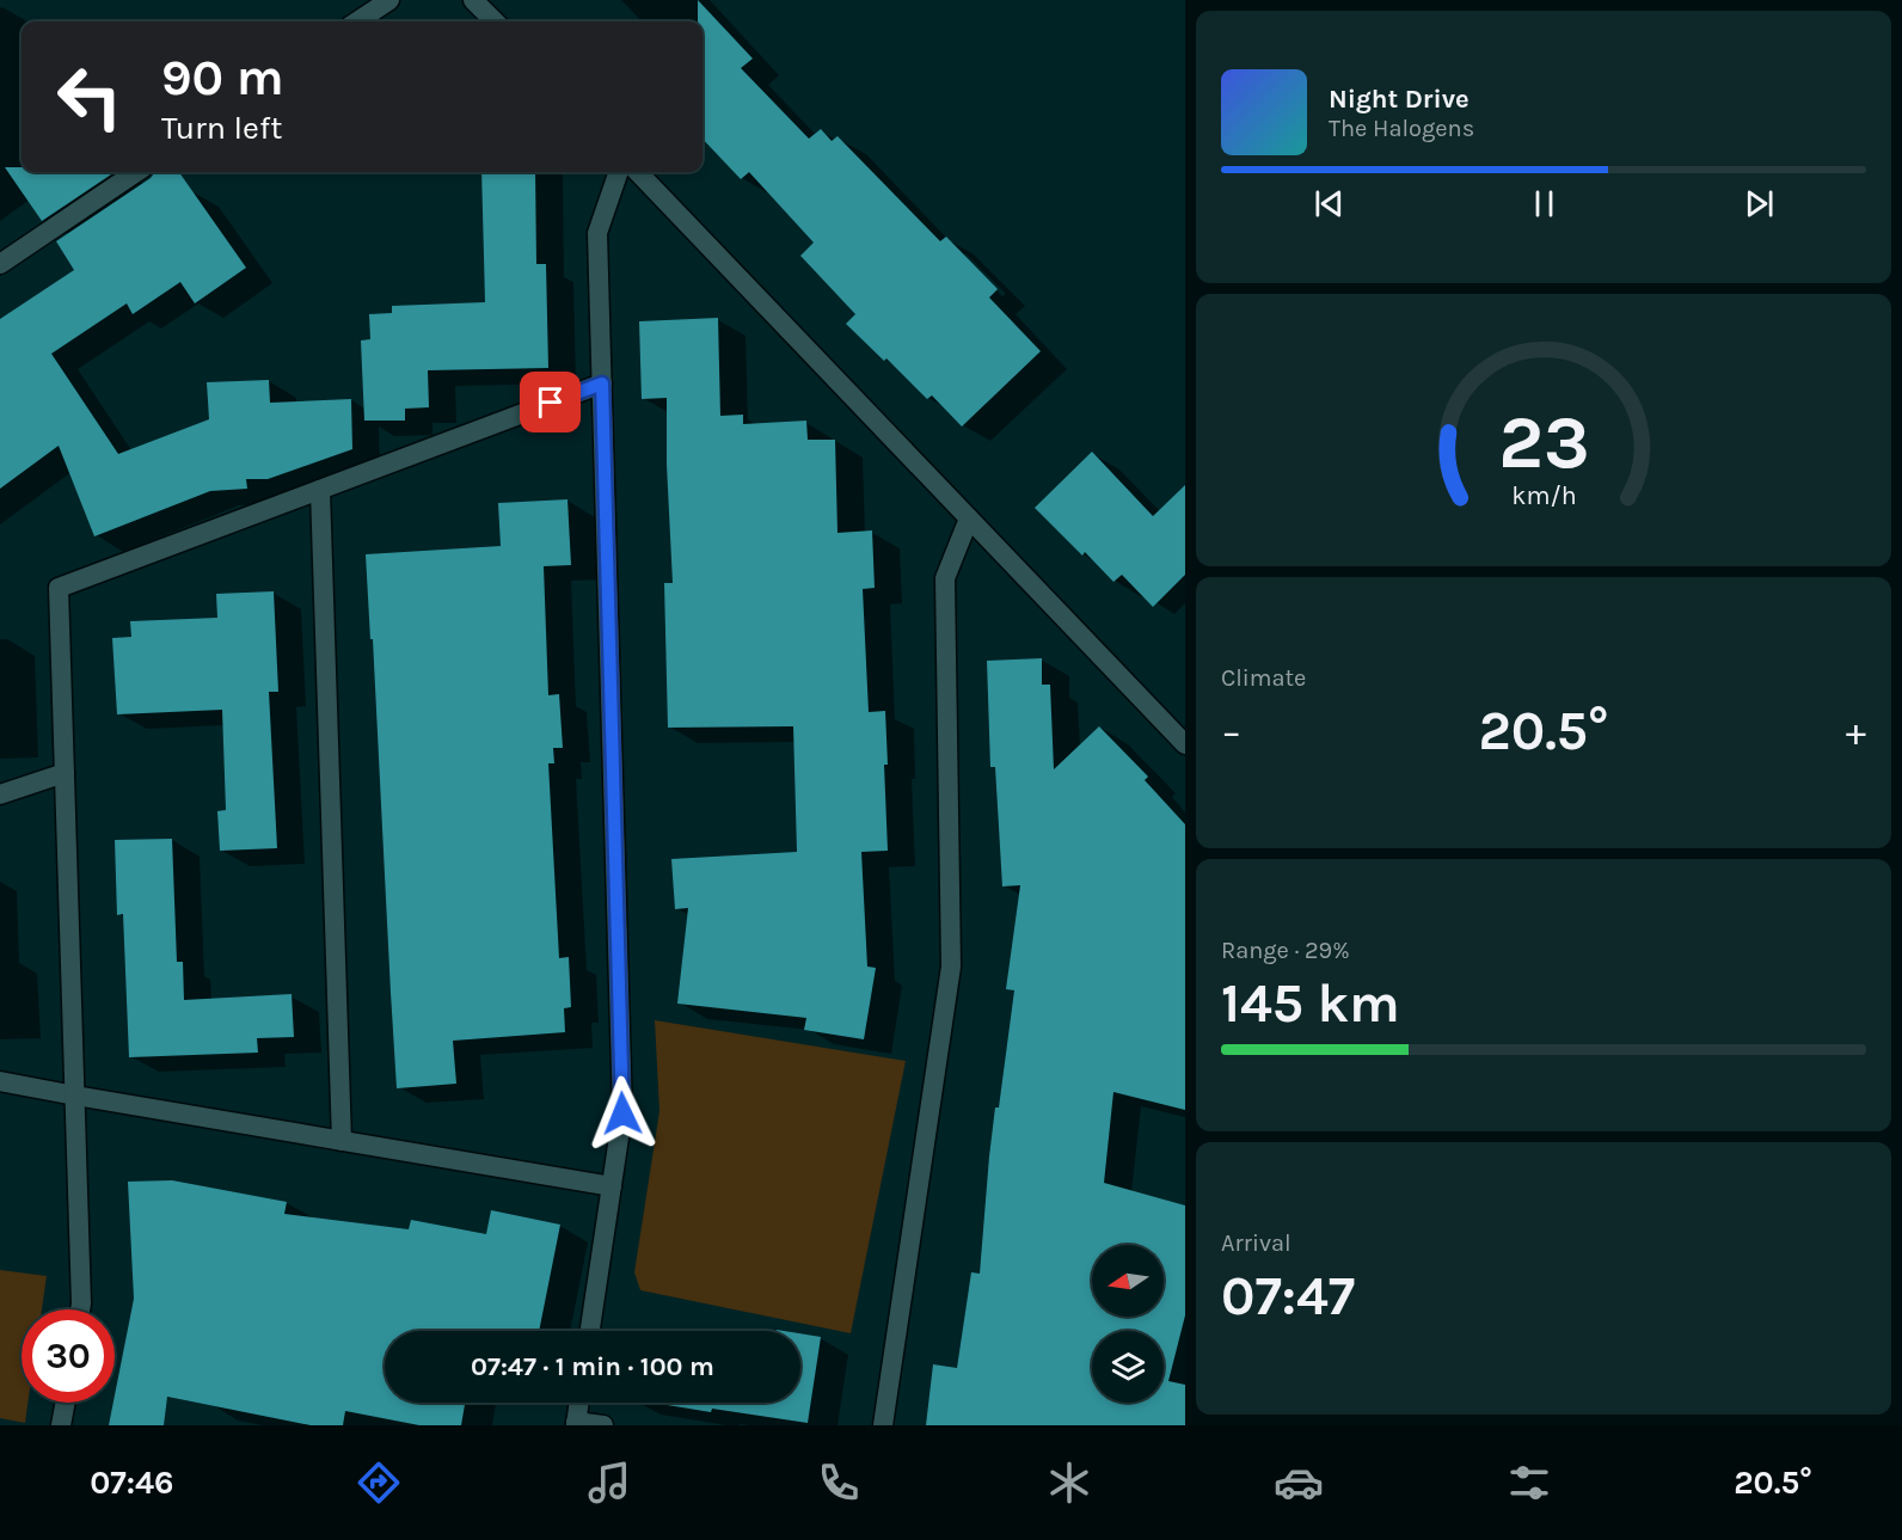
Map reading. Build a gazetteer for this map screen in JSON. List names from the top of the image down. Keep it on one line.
{"north":"left","page":{"turn":["90 m","Turn left"],"song":["Night Drive","The Halogens"],"tile":["Climate",["Range · 29%","145 km"],["Arrival","07:47"]],"heat":["−","20.5°","+"],"limit":"30","trip":"07:47 · 1 min · 100 m","tabs":["07:46","20.5°"],"gauge":["23","km/h"]}}
